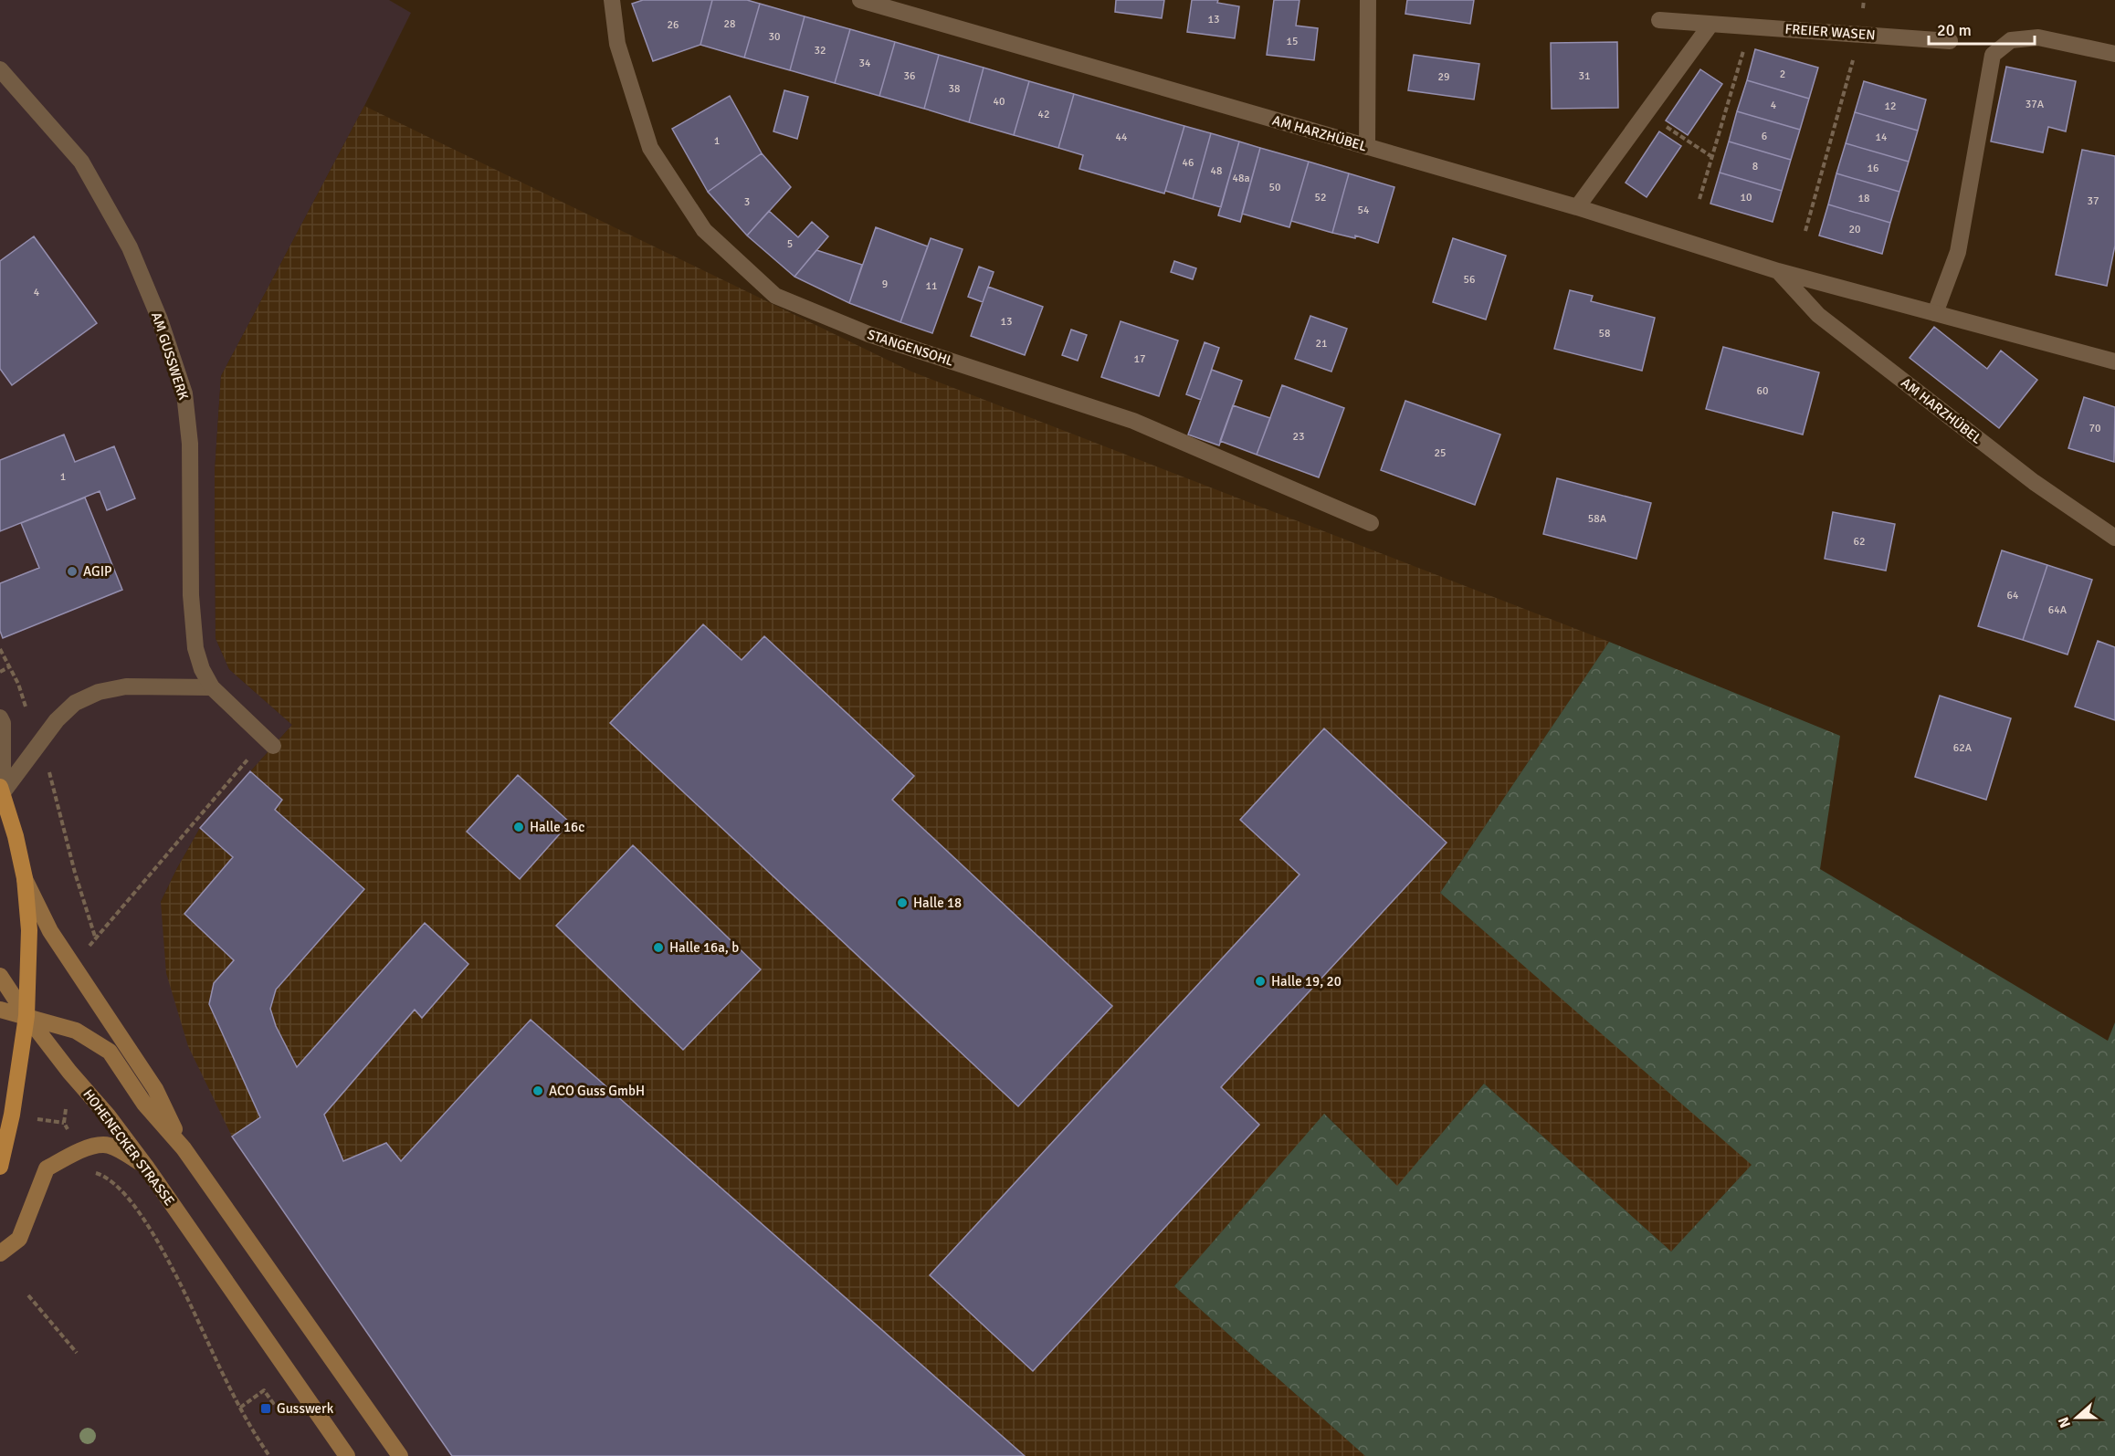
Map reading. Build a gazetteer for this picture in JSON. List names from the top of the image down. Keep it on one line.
{"streets":{"main road":["HOHENECKER STRASSE"],"street":["FREIER WASEN","AM HARZHÜBEL","STANGENSOHL","AM GUSSWERK"]},"places":{"other":["AGIP","Halle 16c","Halle 18","Halle 16a, b","Halle 19, 20","ACO Guss GmbH"],"transit":["Gusswerk"]},"house_numbers":["13","28","26","30","15","32","34","2","36","31","29","38","40","37A","4","12","42","6","44","14","1","46","8","16","48","48a","50","52","10","18","37","3","54","20","5","56","9","11","4","13","58","21","17","60","70","23","25","1","58A","62","64","64A","62A"],"scale_bar":"20 m","north":"left"}
